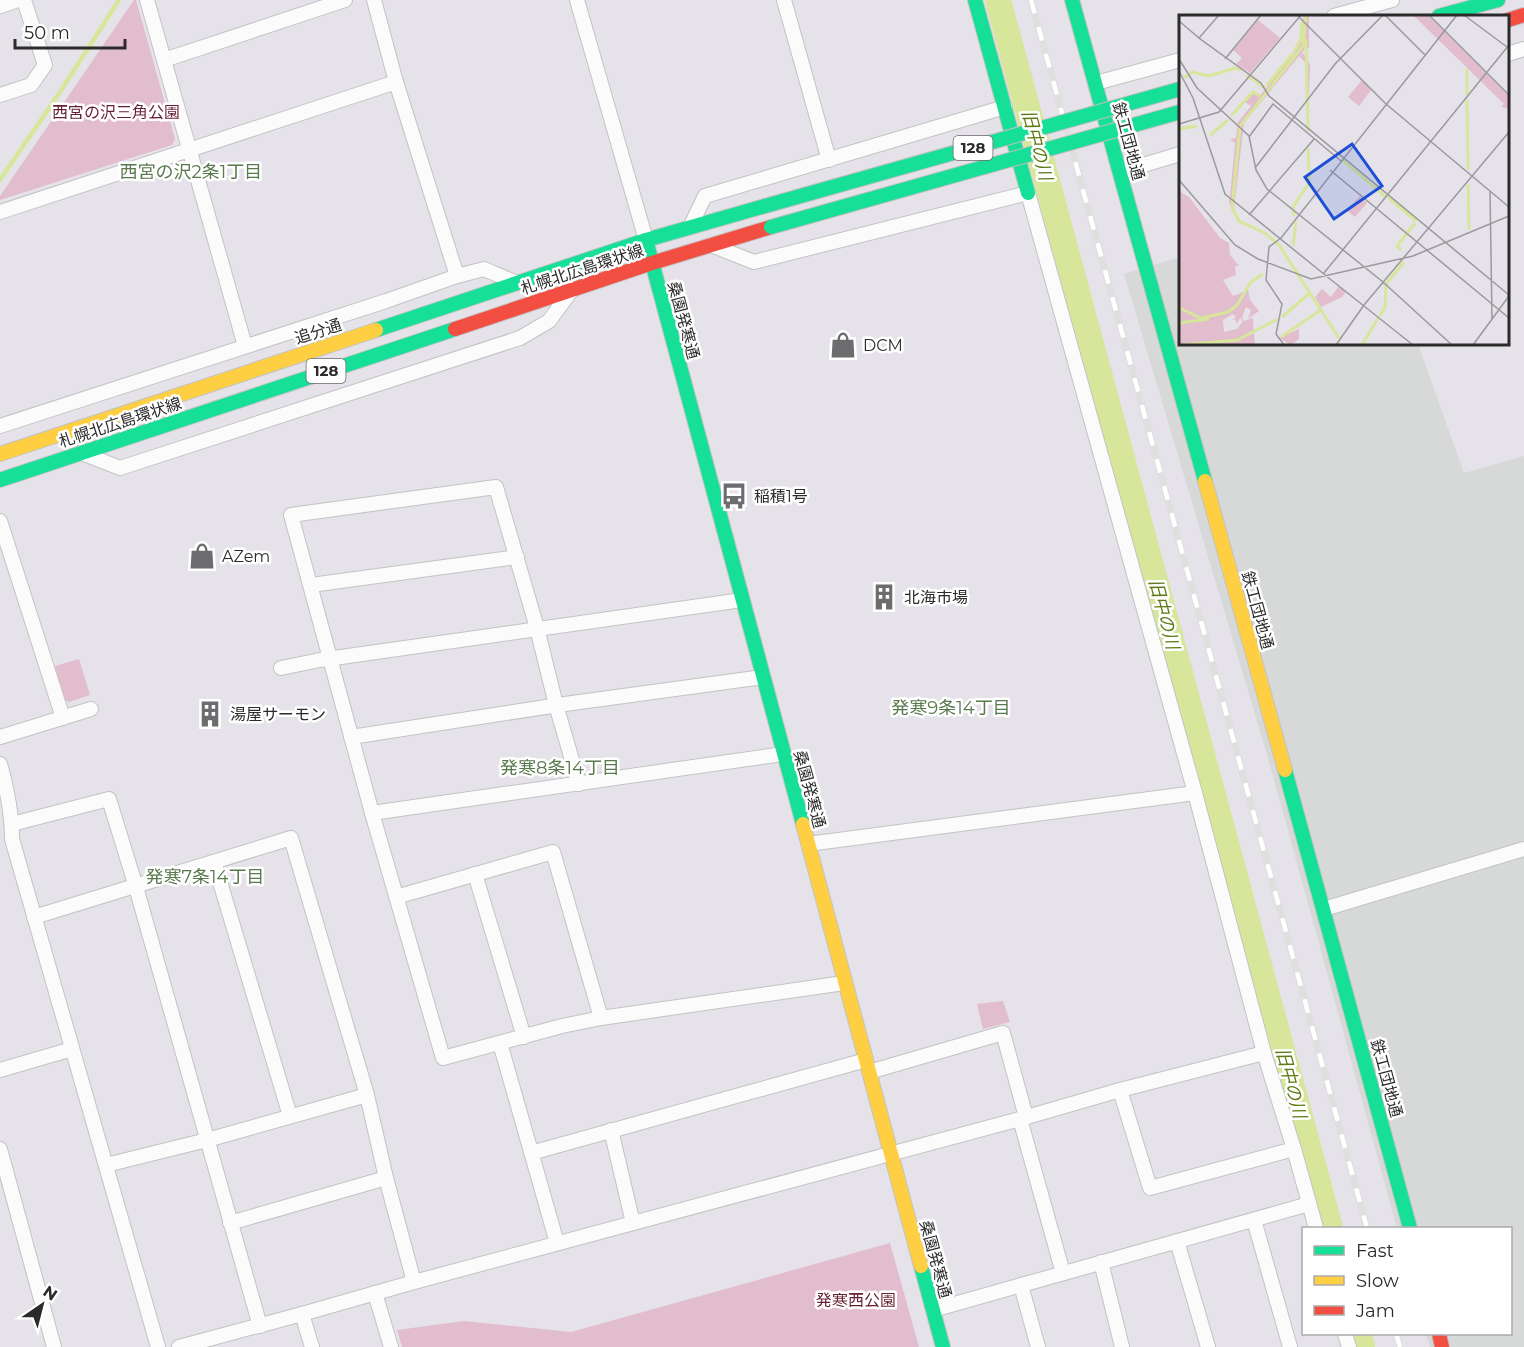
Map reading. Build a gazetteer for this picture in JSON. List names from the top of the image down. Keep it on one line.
{"streets":{"street":["鉄工団地通","128","札幌北広島環状線","桑園発寒通","追分通"]},"crossings":[["札幌北広島環状線","桑園発寒通"],["札幌北広島環状線","追分通"],["桑園発寒通","追分通"]],"districts":["西宮の沢2条1丁目","発寒9条14丁目","発寒8条14丁目","発寒7条14丁目"],"water":["旧中の川"],"parks":["西宮の沢三角公園","発寒西公園"],"places":{"shop":["DCM","AZem"],"bus stop":["稲積1号"],"building":["北海市場","湯屋サーモン"]},"legend":["Fast","Slow","Jam"],"scale_bar":"50 m","north":"top right"}
